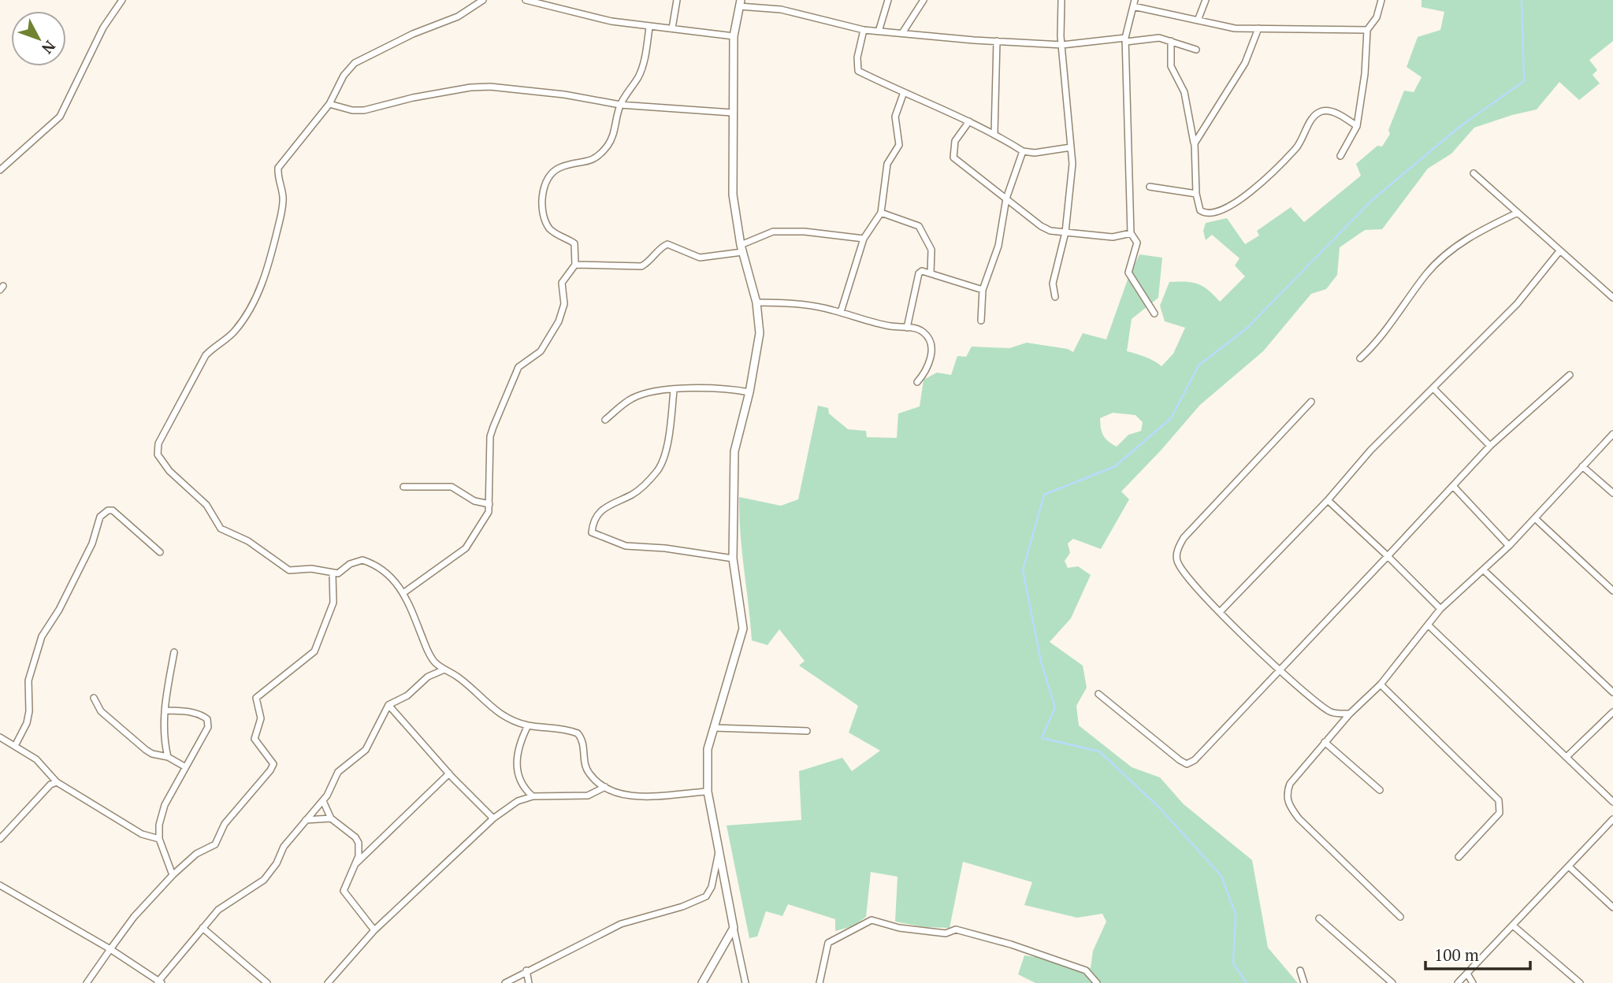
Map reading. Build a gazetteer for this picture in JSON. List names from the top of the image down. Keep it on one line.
{"scale_bar":"100 m","north":"bottom right"}
